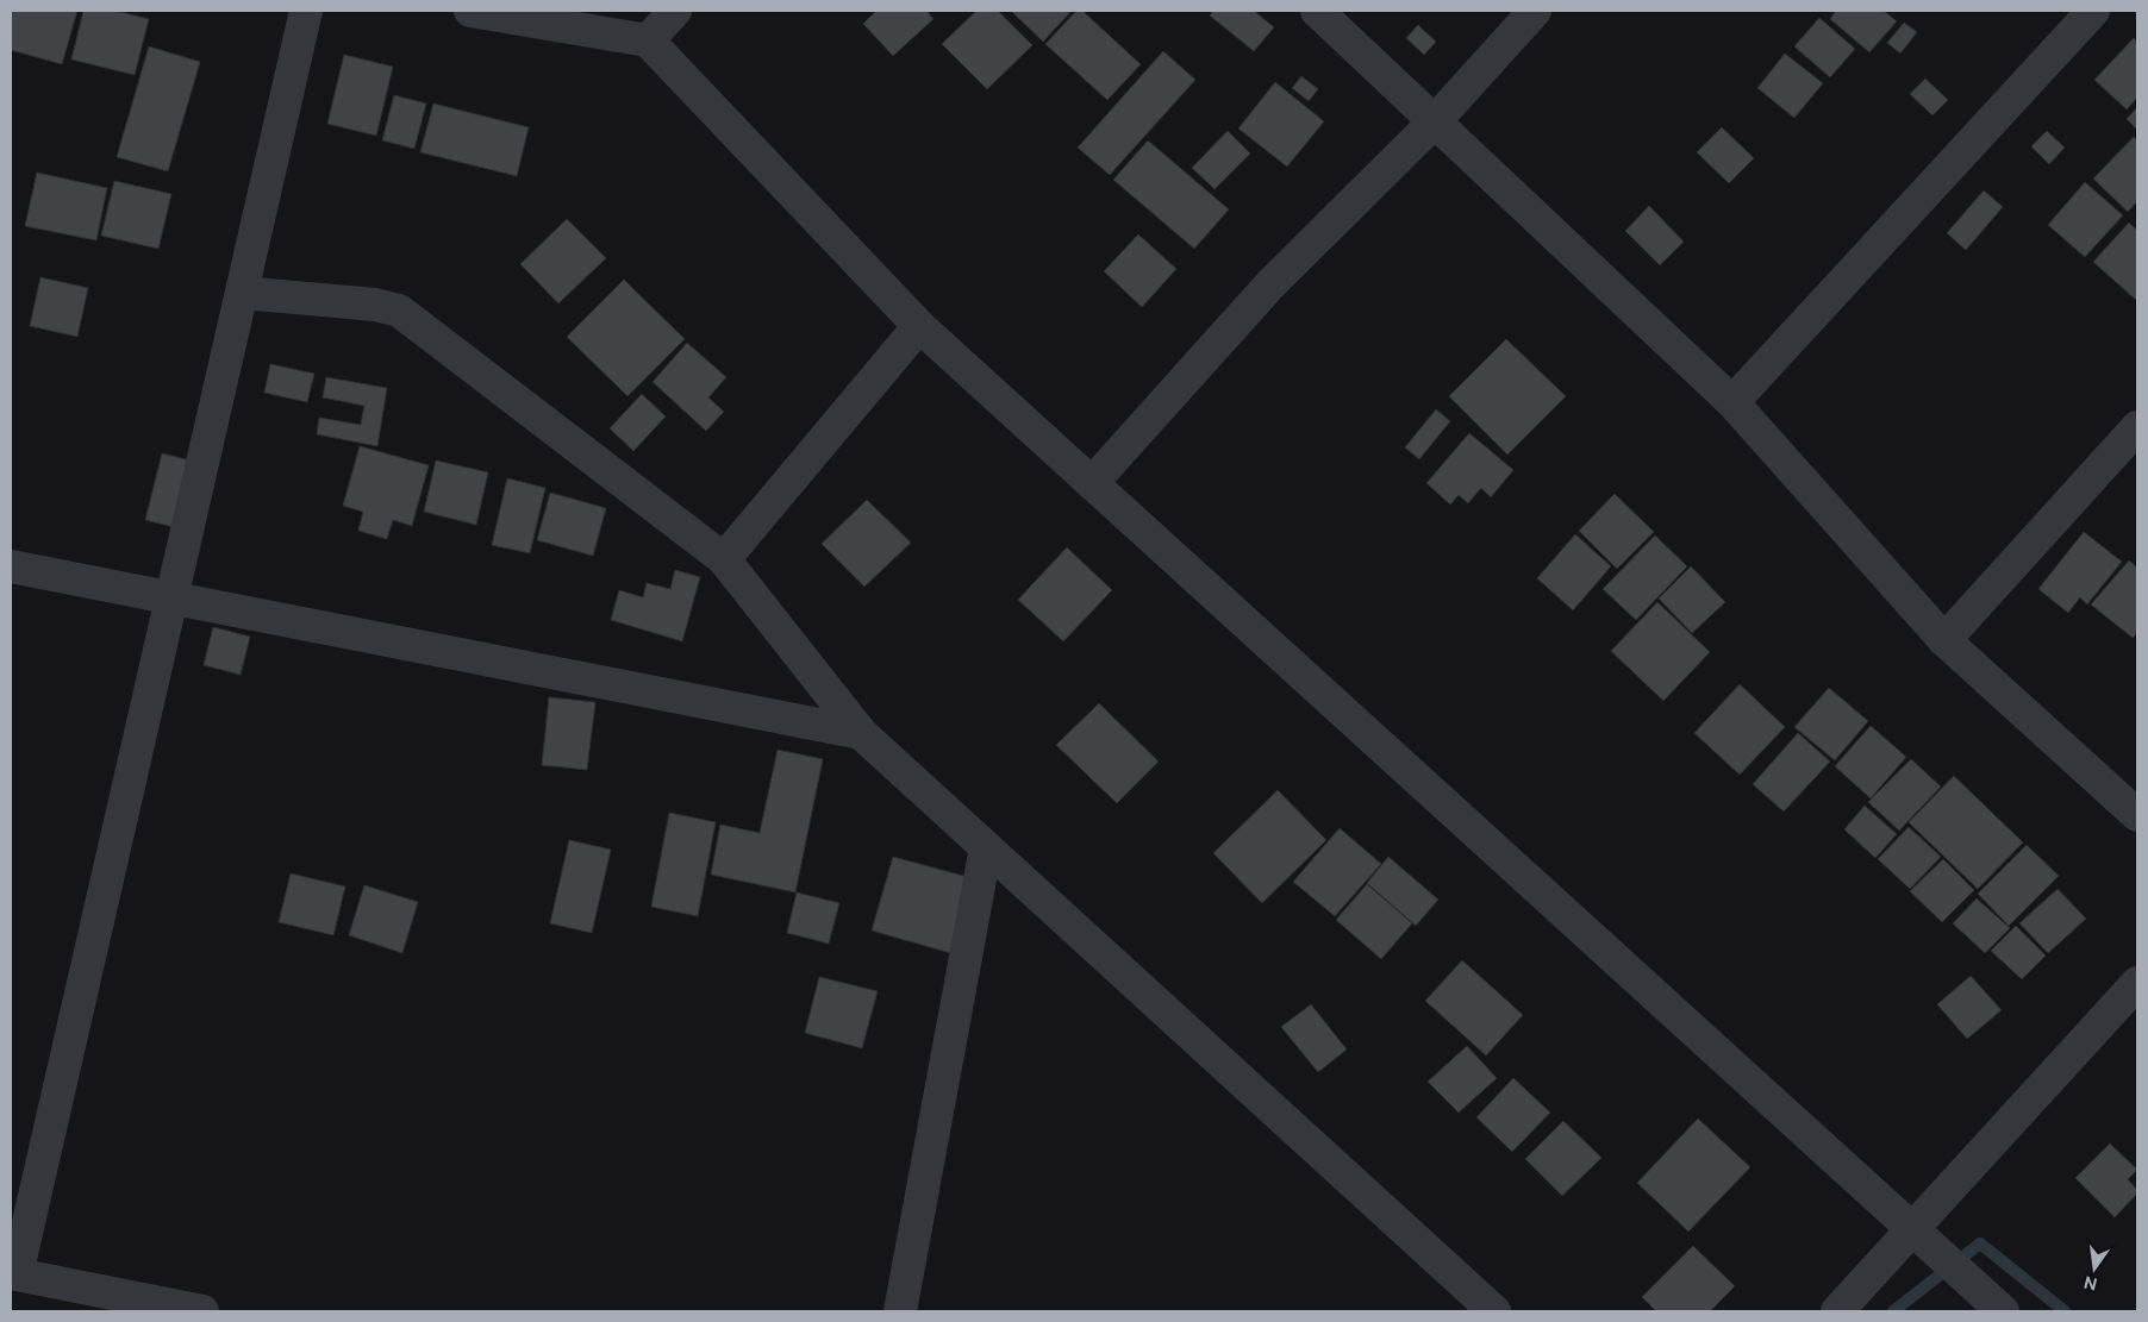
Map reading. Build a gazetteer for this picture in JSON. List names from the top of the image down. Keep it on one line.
{"north":"bottom"}
